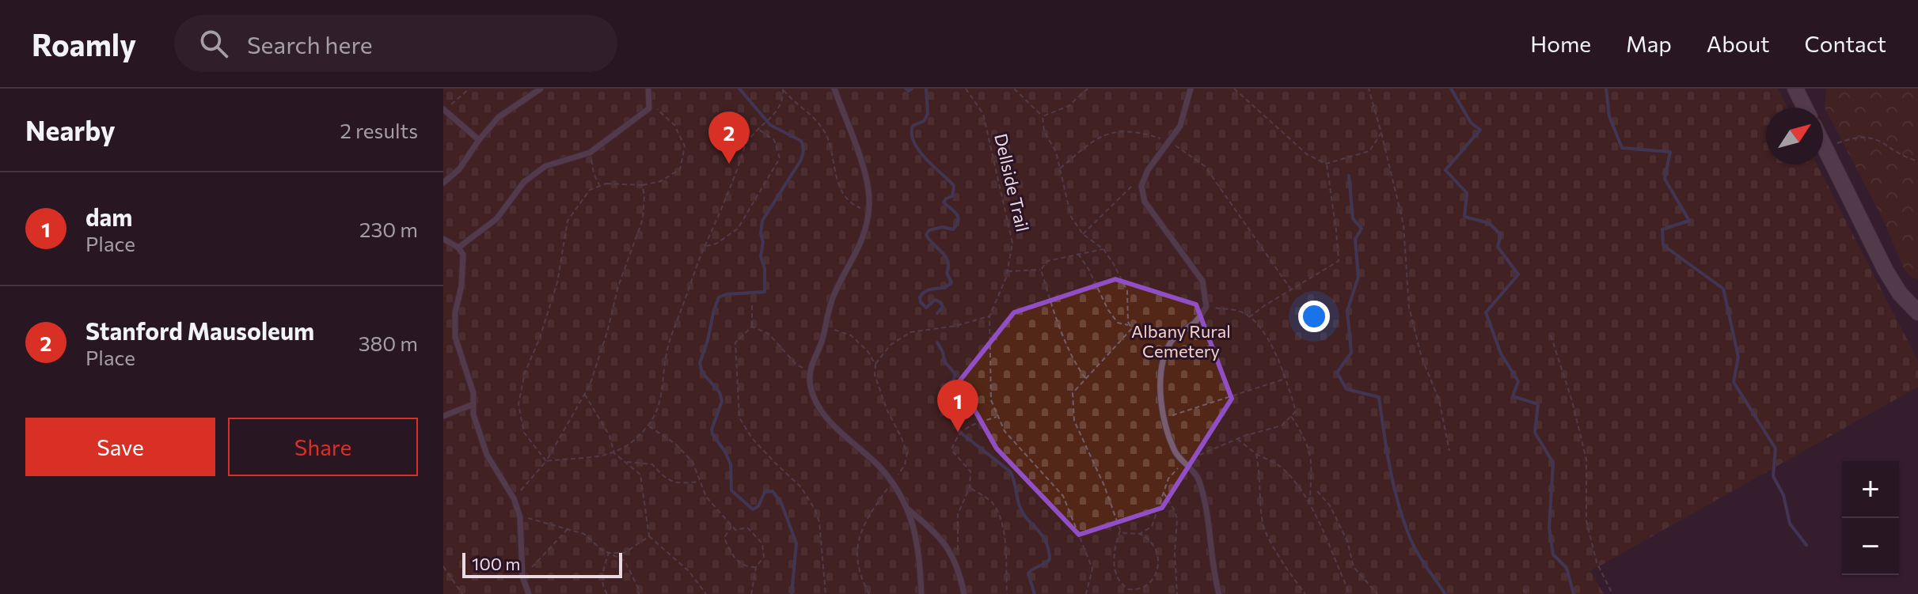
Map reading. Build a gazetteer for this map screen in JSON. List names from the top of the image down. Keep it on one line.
{"streets":{"path":["Dellside Trail"]},"parks":["Albany Rural Cemetery"],"scale_bar":"100 m","north":"top right","page":{"header":"Roamly","search":"Search here","nav":["Home","Map","About","Contact"],"heading":["Nearby","2 results"],"pins":["2","1"],"list":[{"mark":"1","name":"dam","note":"Place","value":"230 m"},{"mark":"2","name":"Stanford Mausoleum","note":"Place","value":"380 m"}],"buttons":["Save","Share"],"map_buttons":["+","−"],"scale":"100 m"}}
